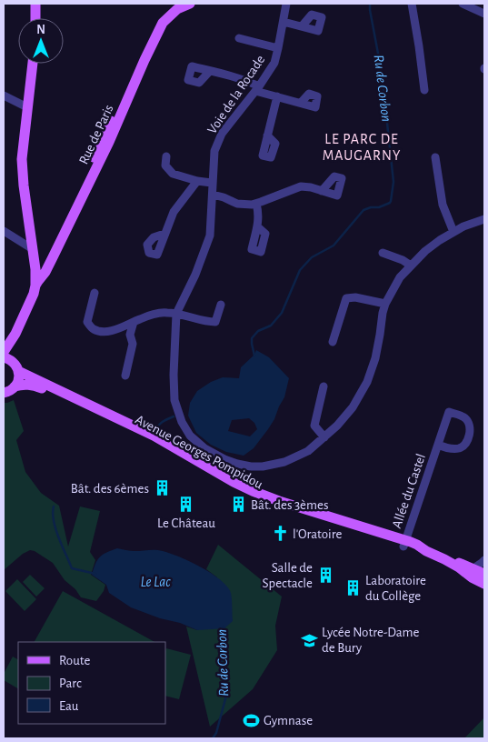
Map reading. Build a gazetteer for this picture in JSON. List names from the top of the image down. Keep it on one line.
{"streets":{"main road":["Rue de Paris","Avenue Georges Pompidou"],"street":["Voie de la Rocade","Allée du Castel"]},"crossings":[["Rue de Paris","Avenue Georges Pompidou"],["Avenue Georges Pompidou","Allée du Castel"]],"districts":["LE PARC DE MAUGARNY"],"water":["Ru de Corbon","Le Lac"],"places":{"building":["Bât. des 6èmes","Le Château","Bât. des 3èmes","Salle de Spectacle","Laboratoire du Collège"],"church":["l'Oratoire"],"school or university":["Lycée Notre-Dame de Bury"],"sports":["Gymnase"]},"legend":["Route","Parc","Eau"],"north":"top"}
